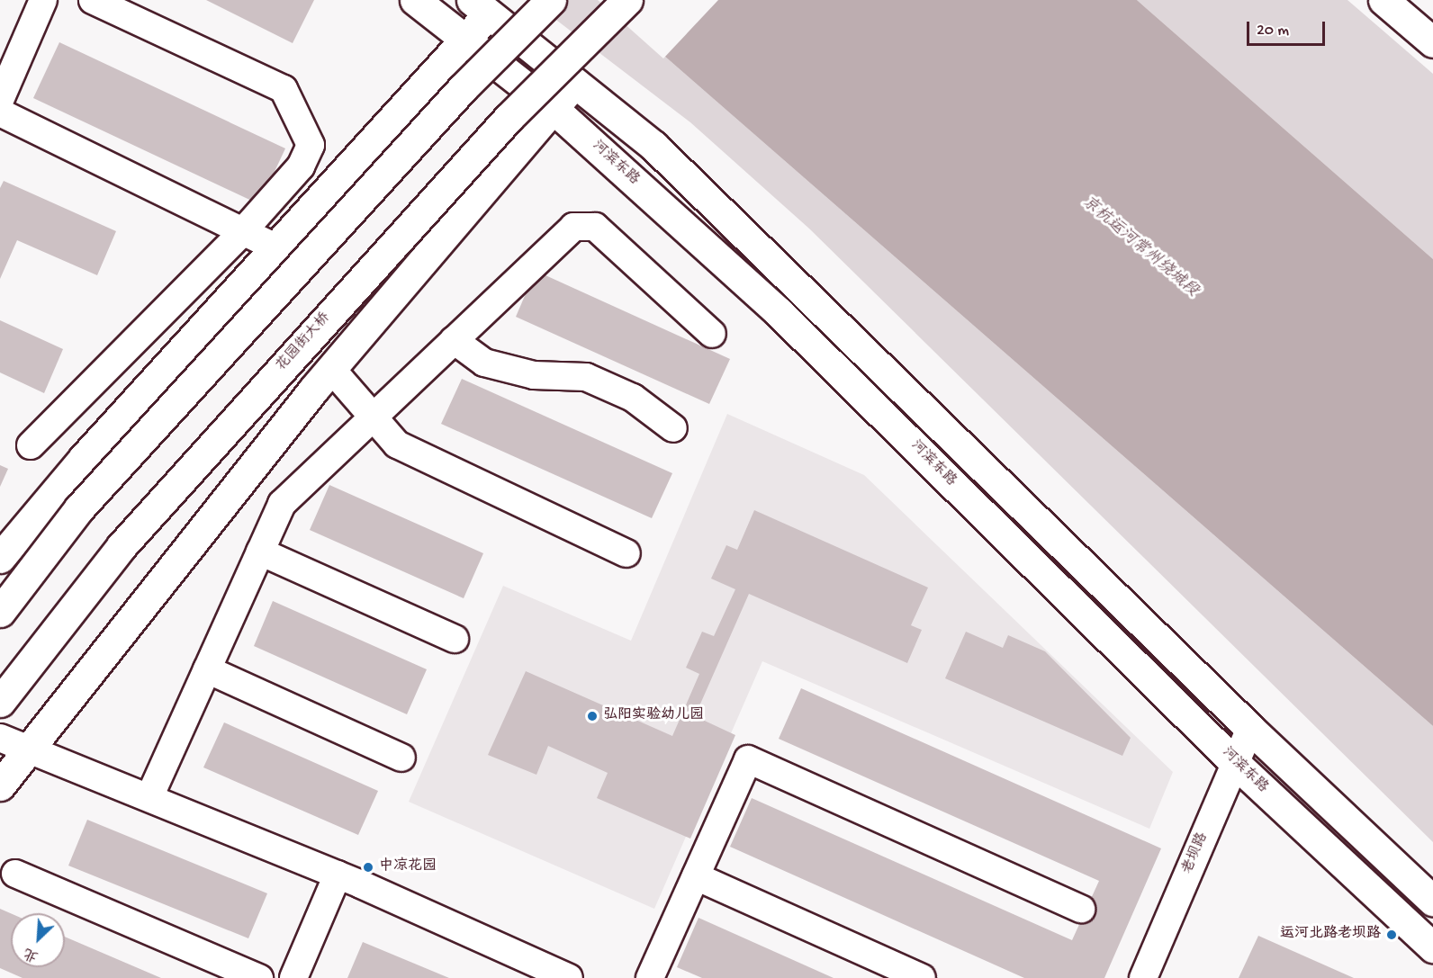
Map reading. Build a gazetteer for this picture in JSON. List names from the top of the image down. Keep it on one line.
{"streets":{"main road":["河滨东路","花园街大桥"],"street":["老坝路"]},"crossings":[["河滨东路","老坝路"]],"water":["京杭运河常州绕城段"],"places":["弘阳实验幼儿园","中凉花园","运河北路老坝路"],"scale_bar":"20 m","north":"bottom left"}
